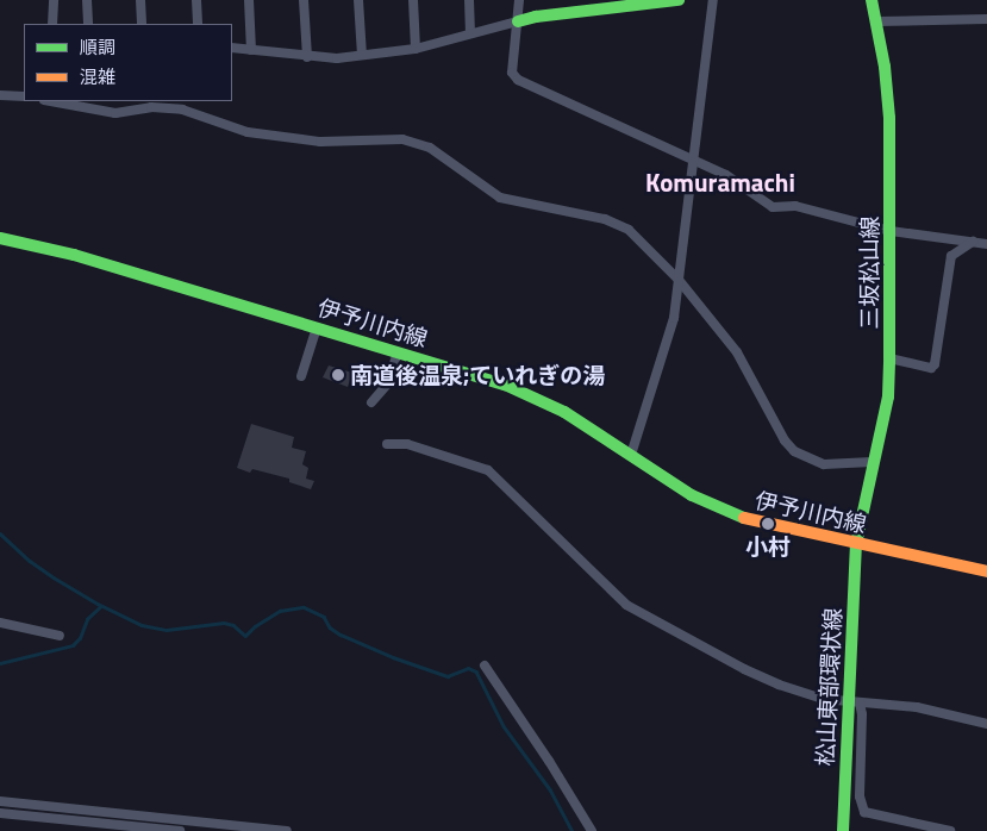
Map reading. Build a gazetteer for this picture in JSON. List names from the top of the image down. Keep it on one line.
{"streets":{"main road":["三坂松山線","伊予川内線","松山東部環状線"]},"crossings":[["三坂松山線","伊予川内線"],["三坂松山線","松山東部環状線"],["伊予川内線","松山東部環状線"]],"districts":["Komuramachi"],"places":["南道後温泉;ていれぎの湯","小村"],"legend":["順調","混雑"]}
